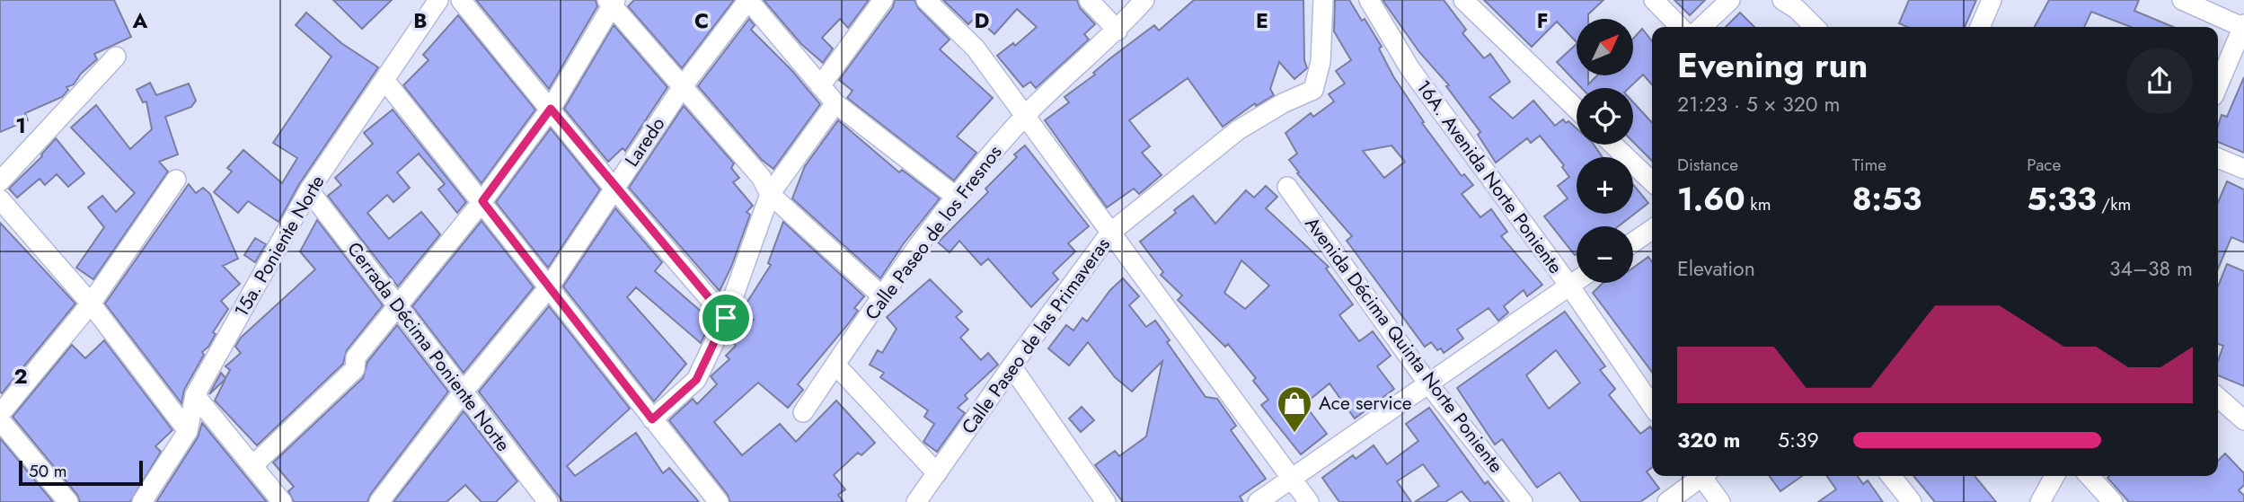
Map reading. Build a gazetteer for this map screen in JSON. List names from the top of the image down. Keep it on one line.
{"streets":{"street":["Laredo","16A. Avenida Norte Poniente","Calle Paseo de los Fresnos","15a. Poniente Norte","Calle Paseo de las Primaveras","Avenida Décima Quinta Norte Poniente","Cerrada Décima Poniente Norte"]},"crossings":[["Laredo","Cerrada Décima Poniente Norte"],["15a. Poniente Norte","Cerrada Décima Poniente Norte"]],"places":{"shop":["Ace service"]},"scale_bar":"50 m","north":"top right","page":{"map_buttons":["+","−"],"heading":["Evening run","21:23 · 5 × 320 m"],"stats":[["Distance","1.60 km"],["Time","8:53"],["Pace","5:33 /km"]],"chart":["Elevation","34–38 m"],"list":[{"name":"320 m","note":"5:39"}],"scale":"50 m"},"grid":{"columns":["A","B","C","D","E","F"],"rows":["1","2"]}}
